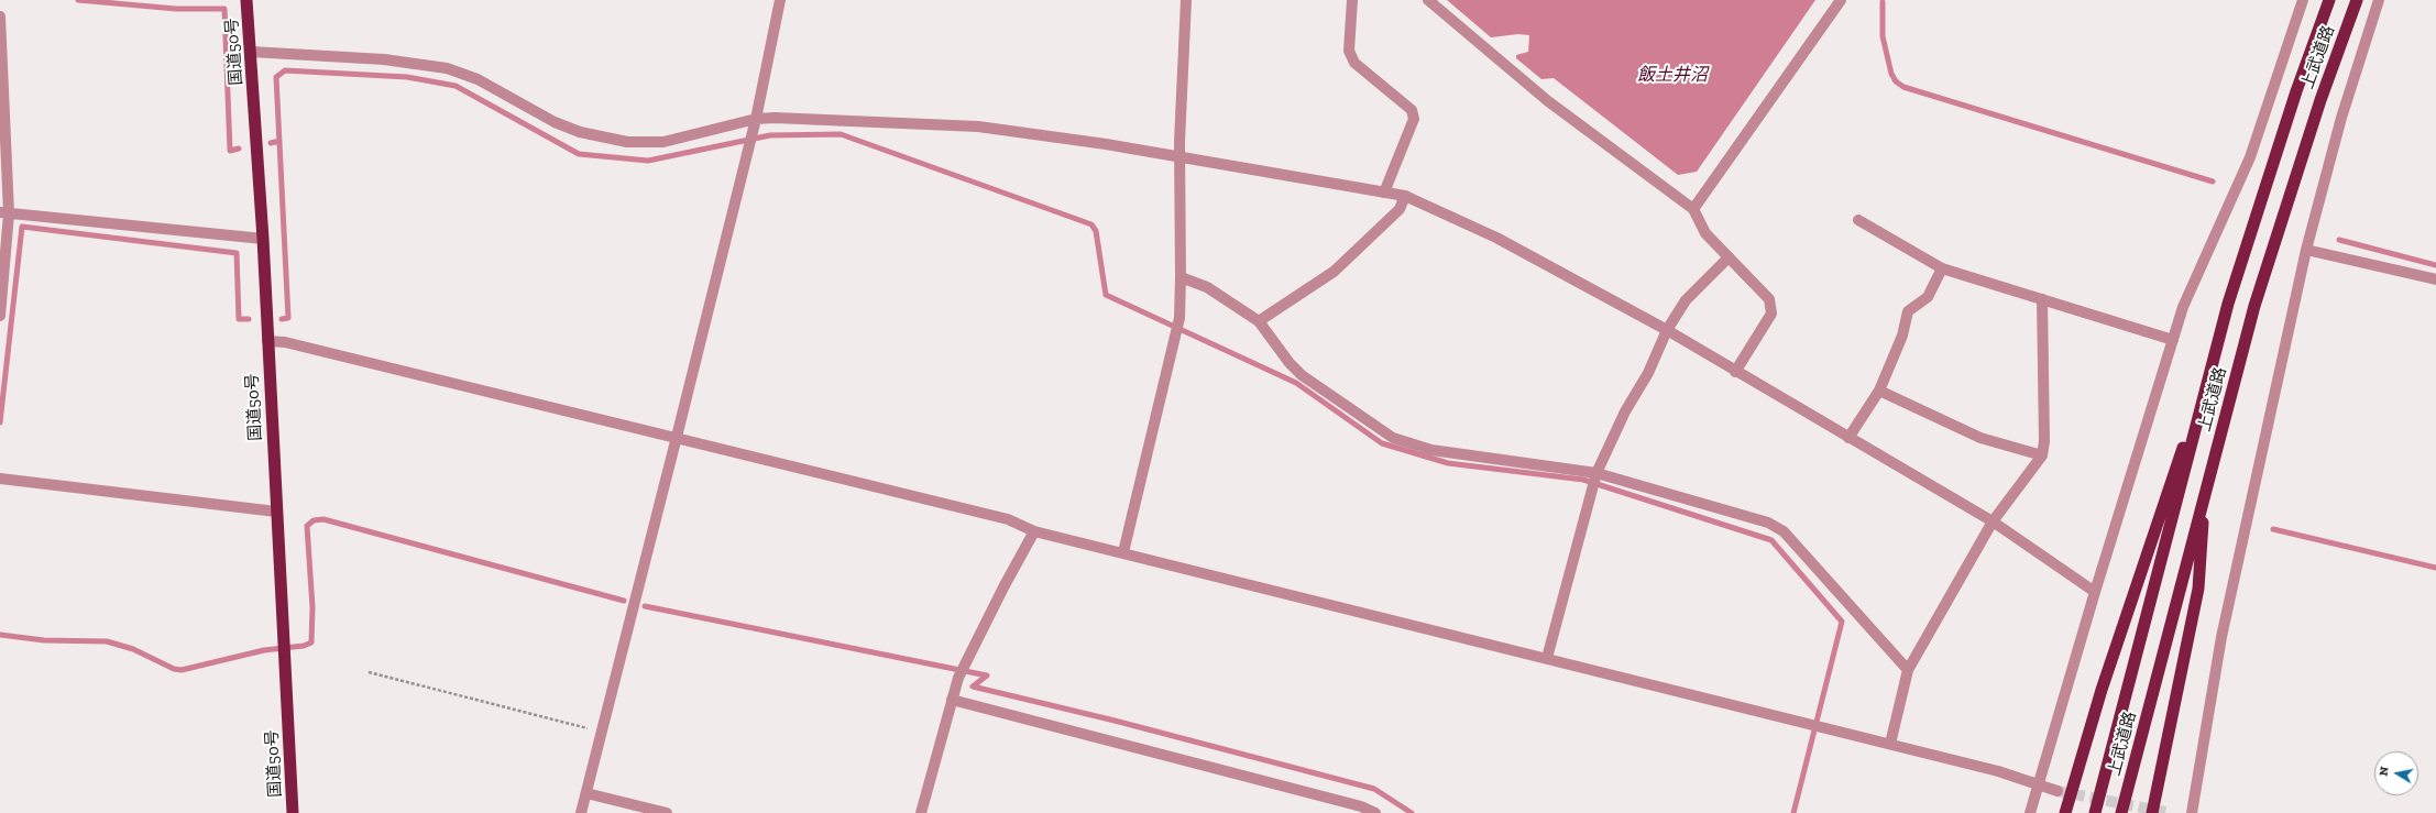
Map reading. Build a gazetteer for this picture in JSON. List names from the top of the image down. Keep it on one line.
{"streets":{"highway":["国道50号","上武道路"]},"water":["飯土井沼"],"north":"left"}
